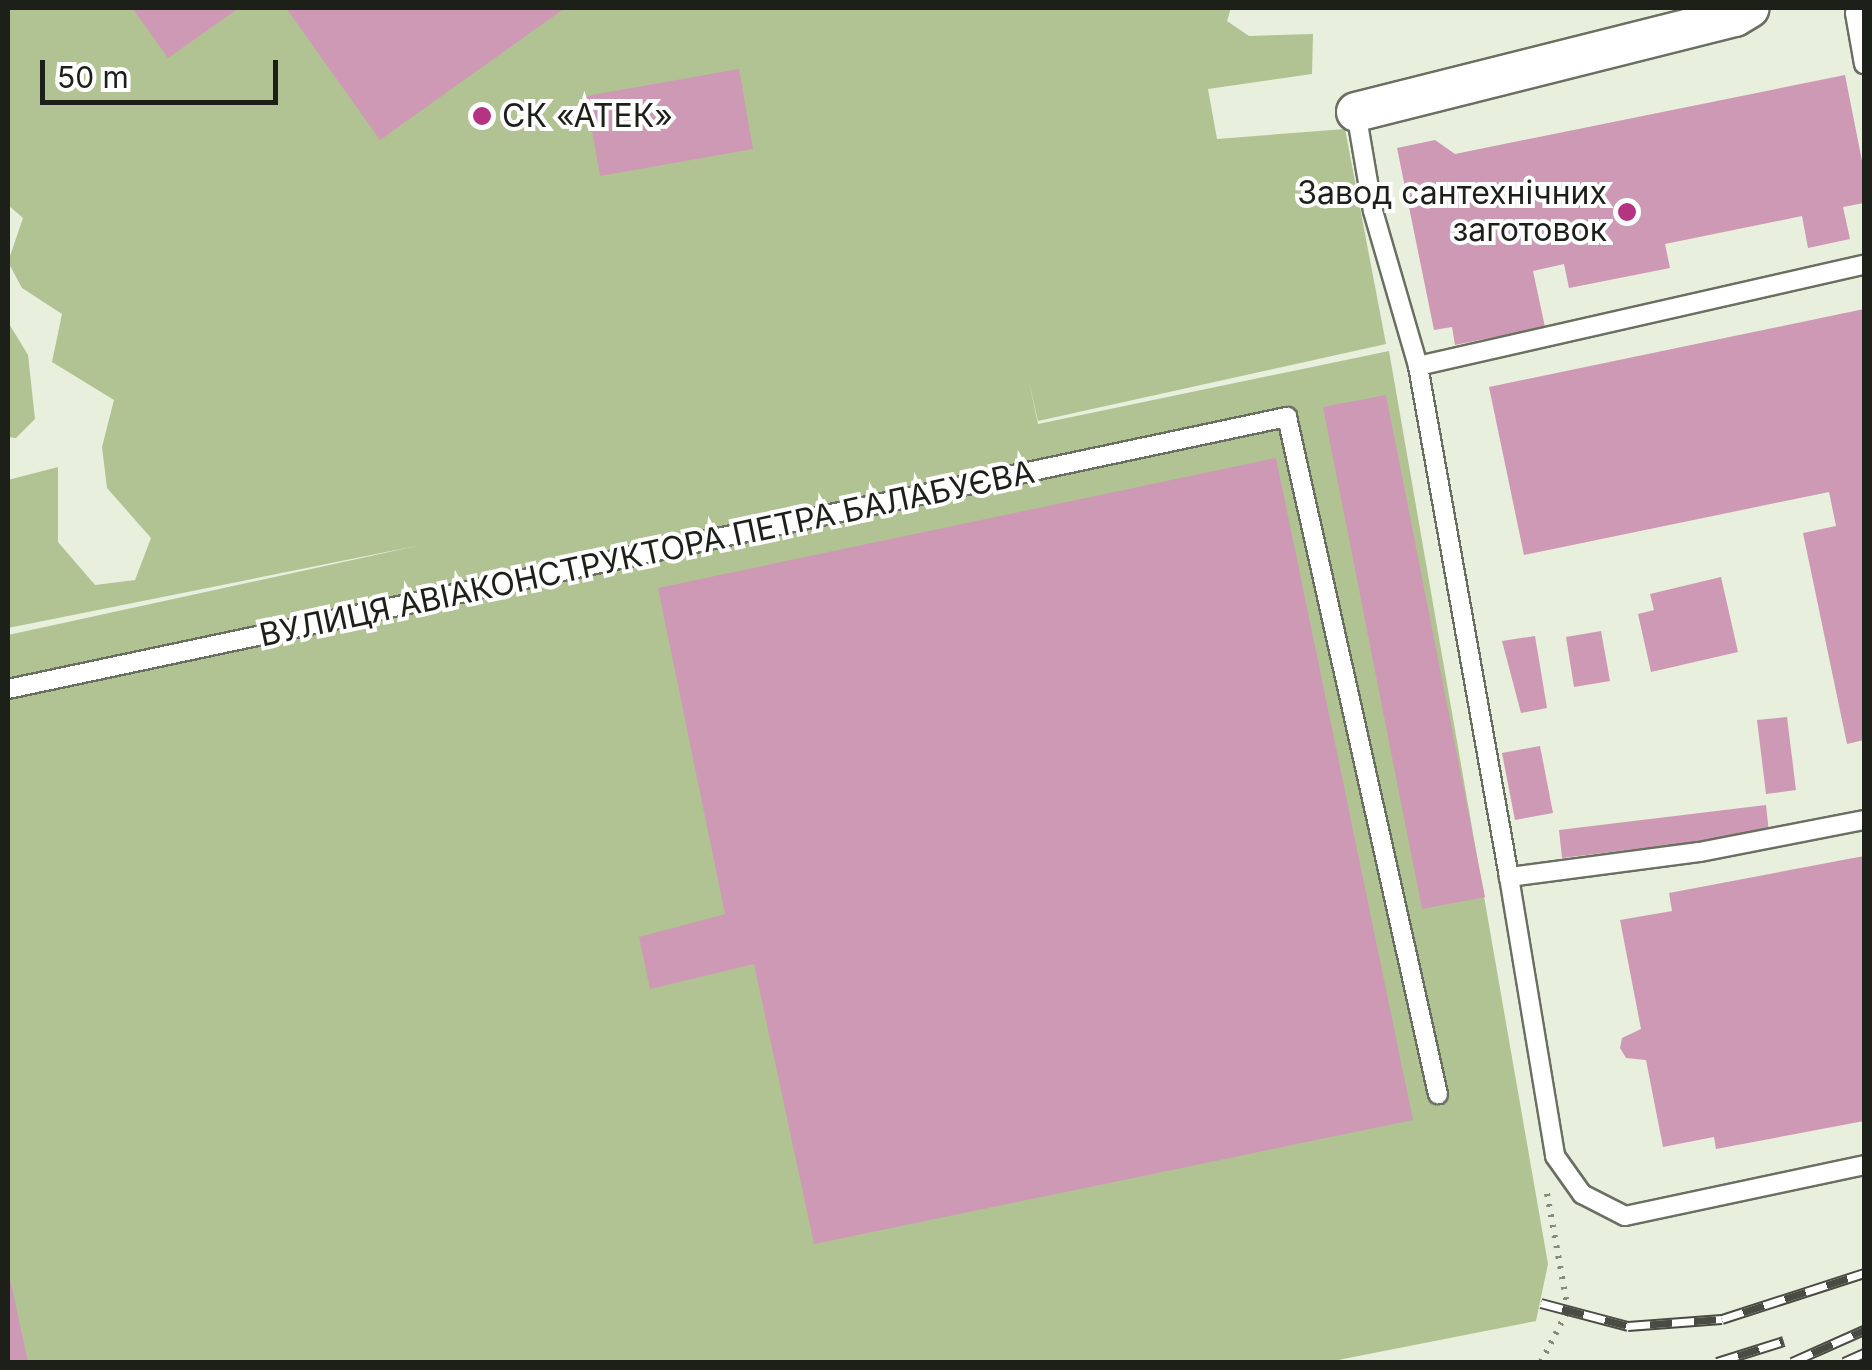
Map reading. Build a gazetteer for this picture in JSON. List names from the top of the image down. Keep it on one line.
{"streets":{"lane":["ВУЛИЦЯ АВІАКОНСТРУКТОРА ПЕТРА БАЛАБУЄВА"]},"places":["СК «АТЕК»","Завод сантехнічних заготовок"],"scale_bar":"50 m"}
